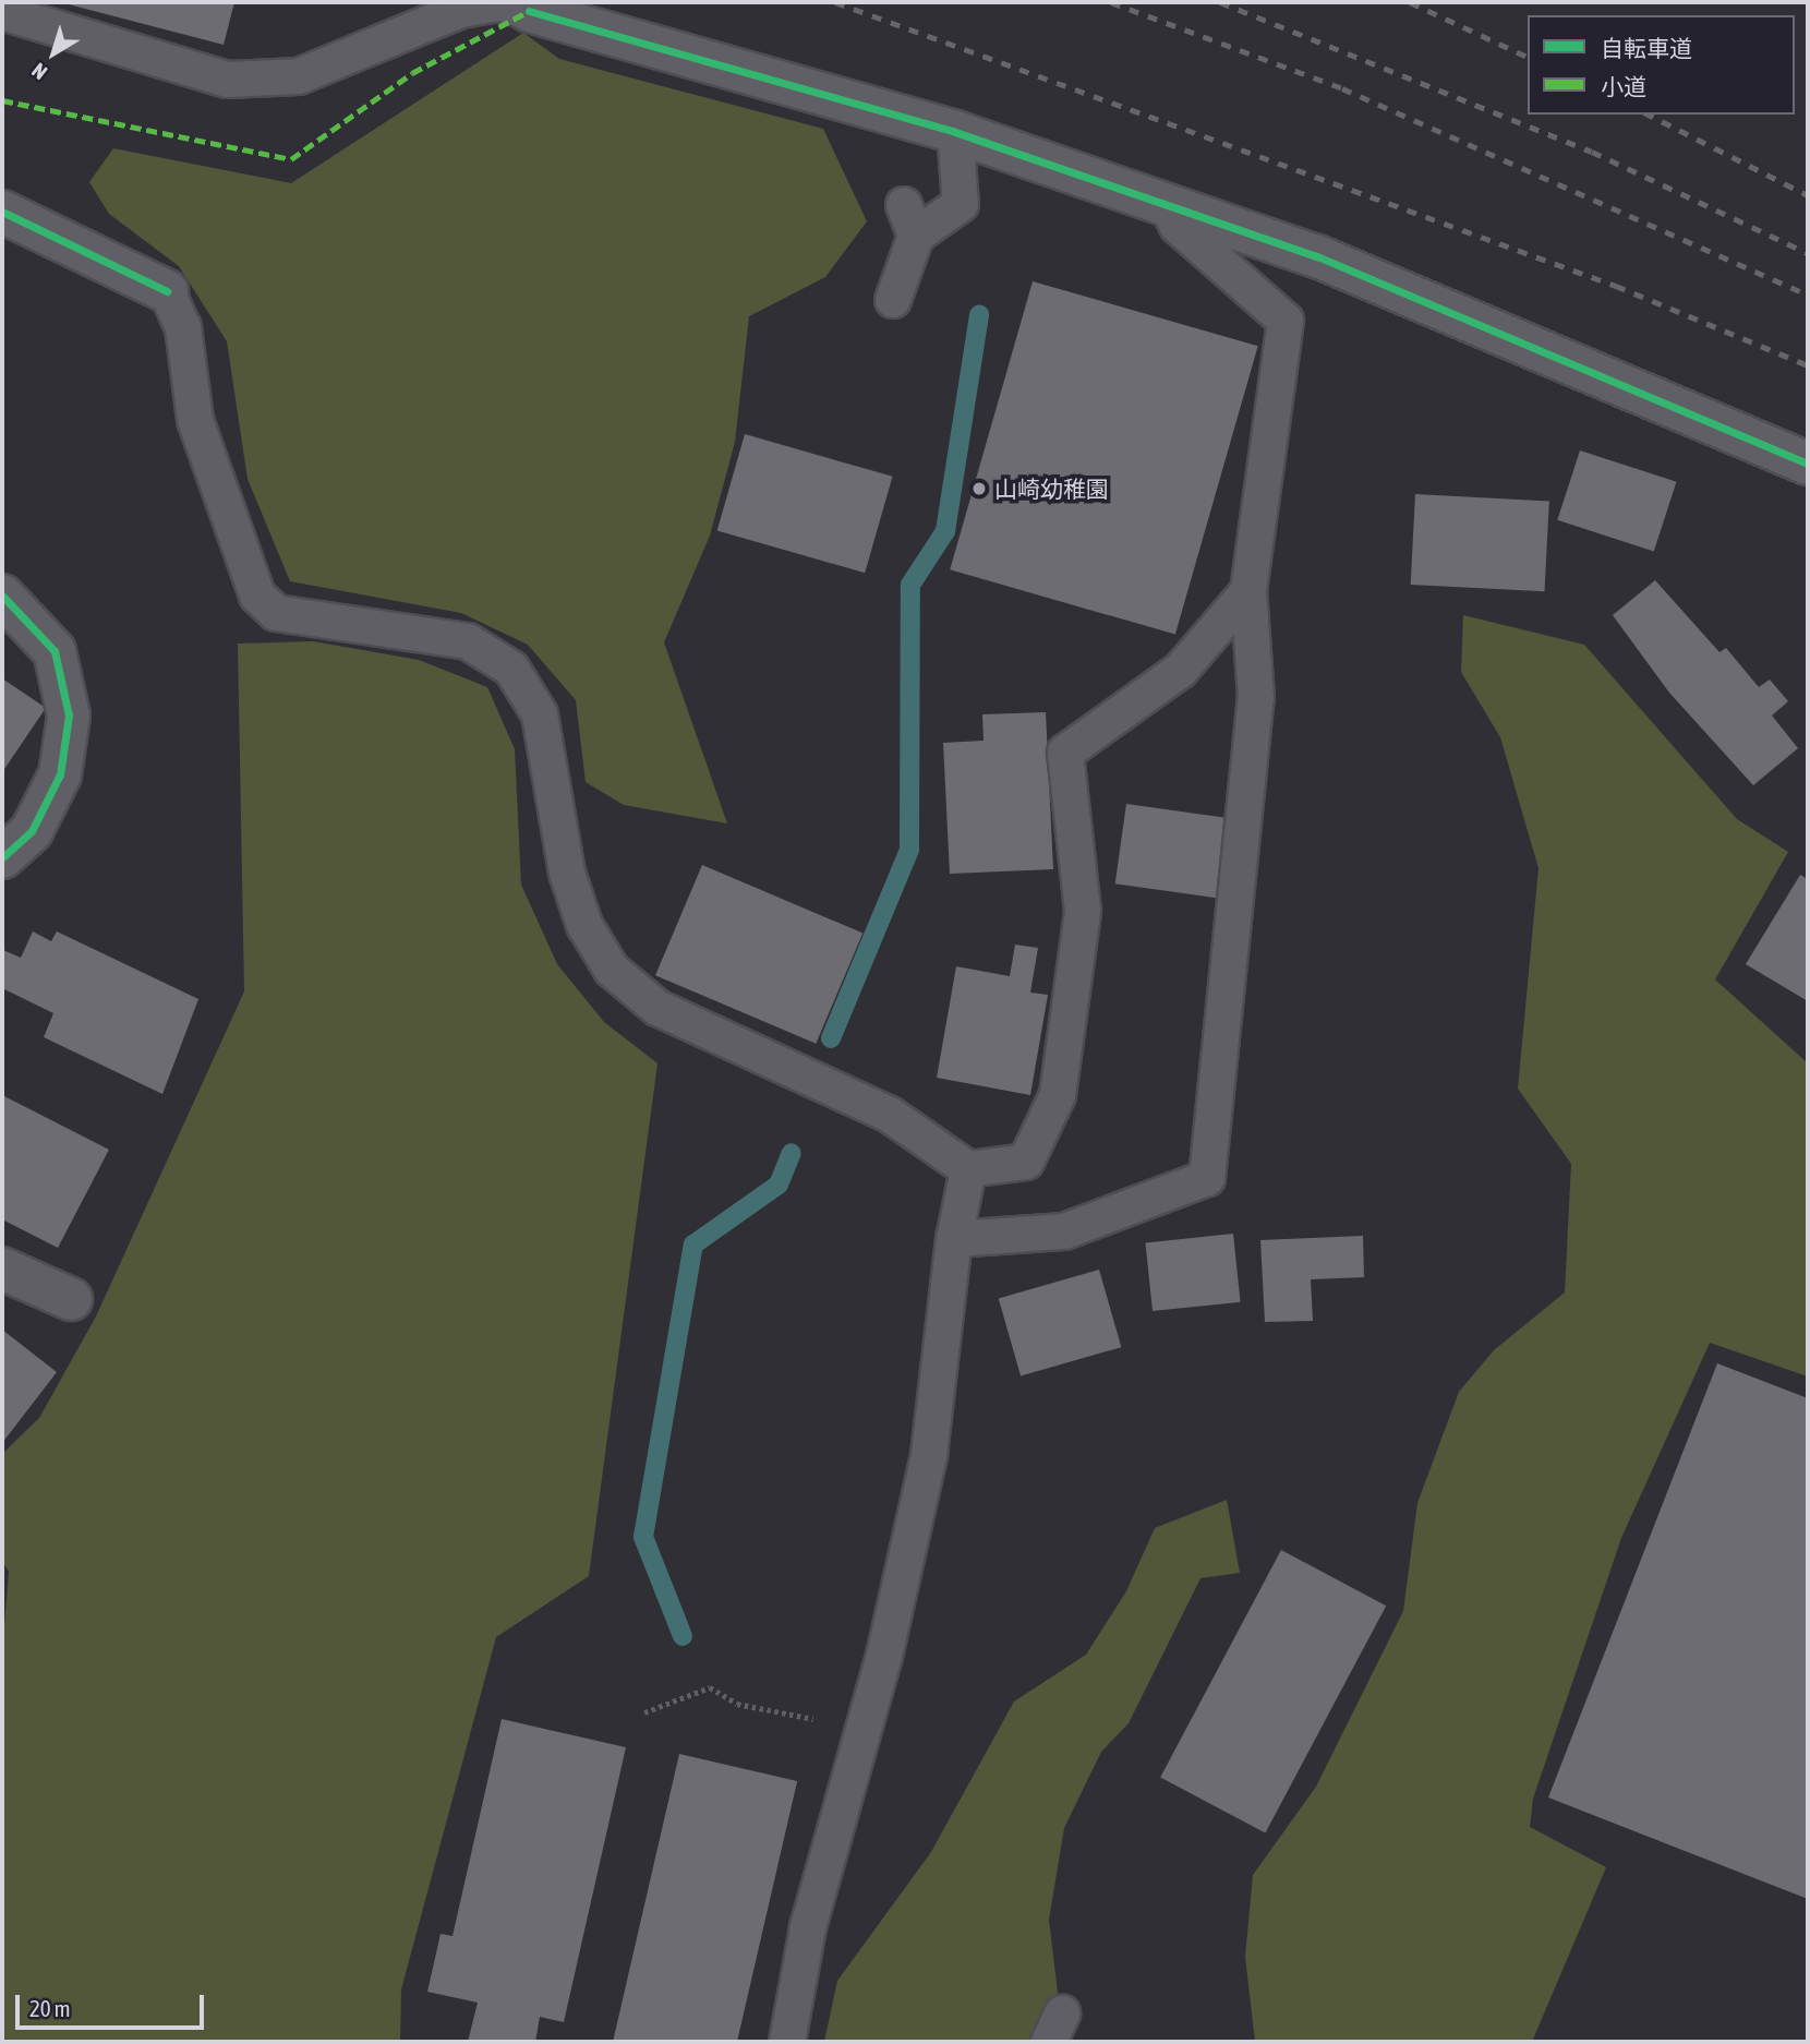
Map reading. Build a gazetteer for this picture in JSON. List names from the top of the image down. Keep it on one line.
{"places":["山崎幼稚園"],"legend":["自転車道","小道"],"scale_bar":"20 m","north":"bottom left"}
